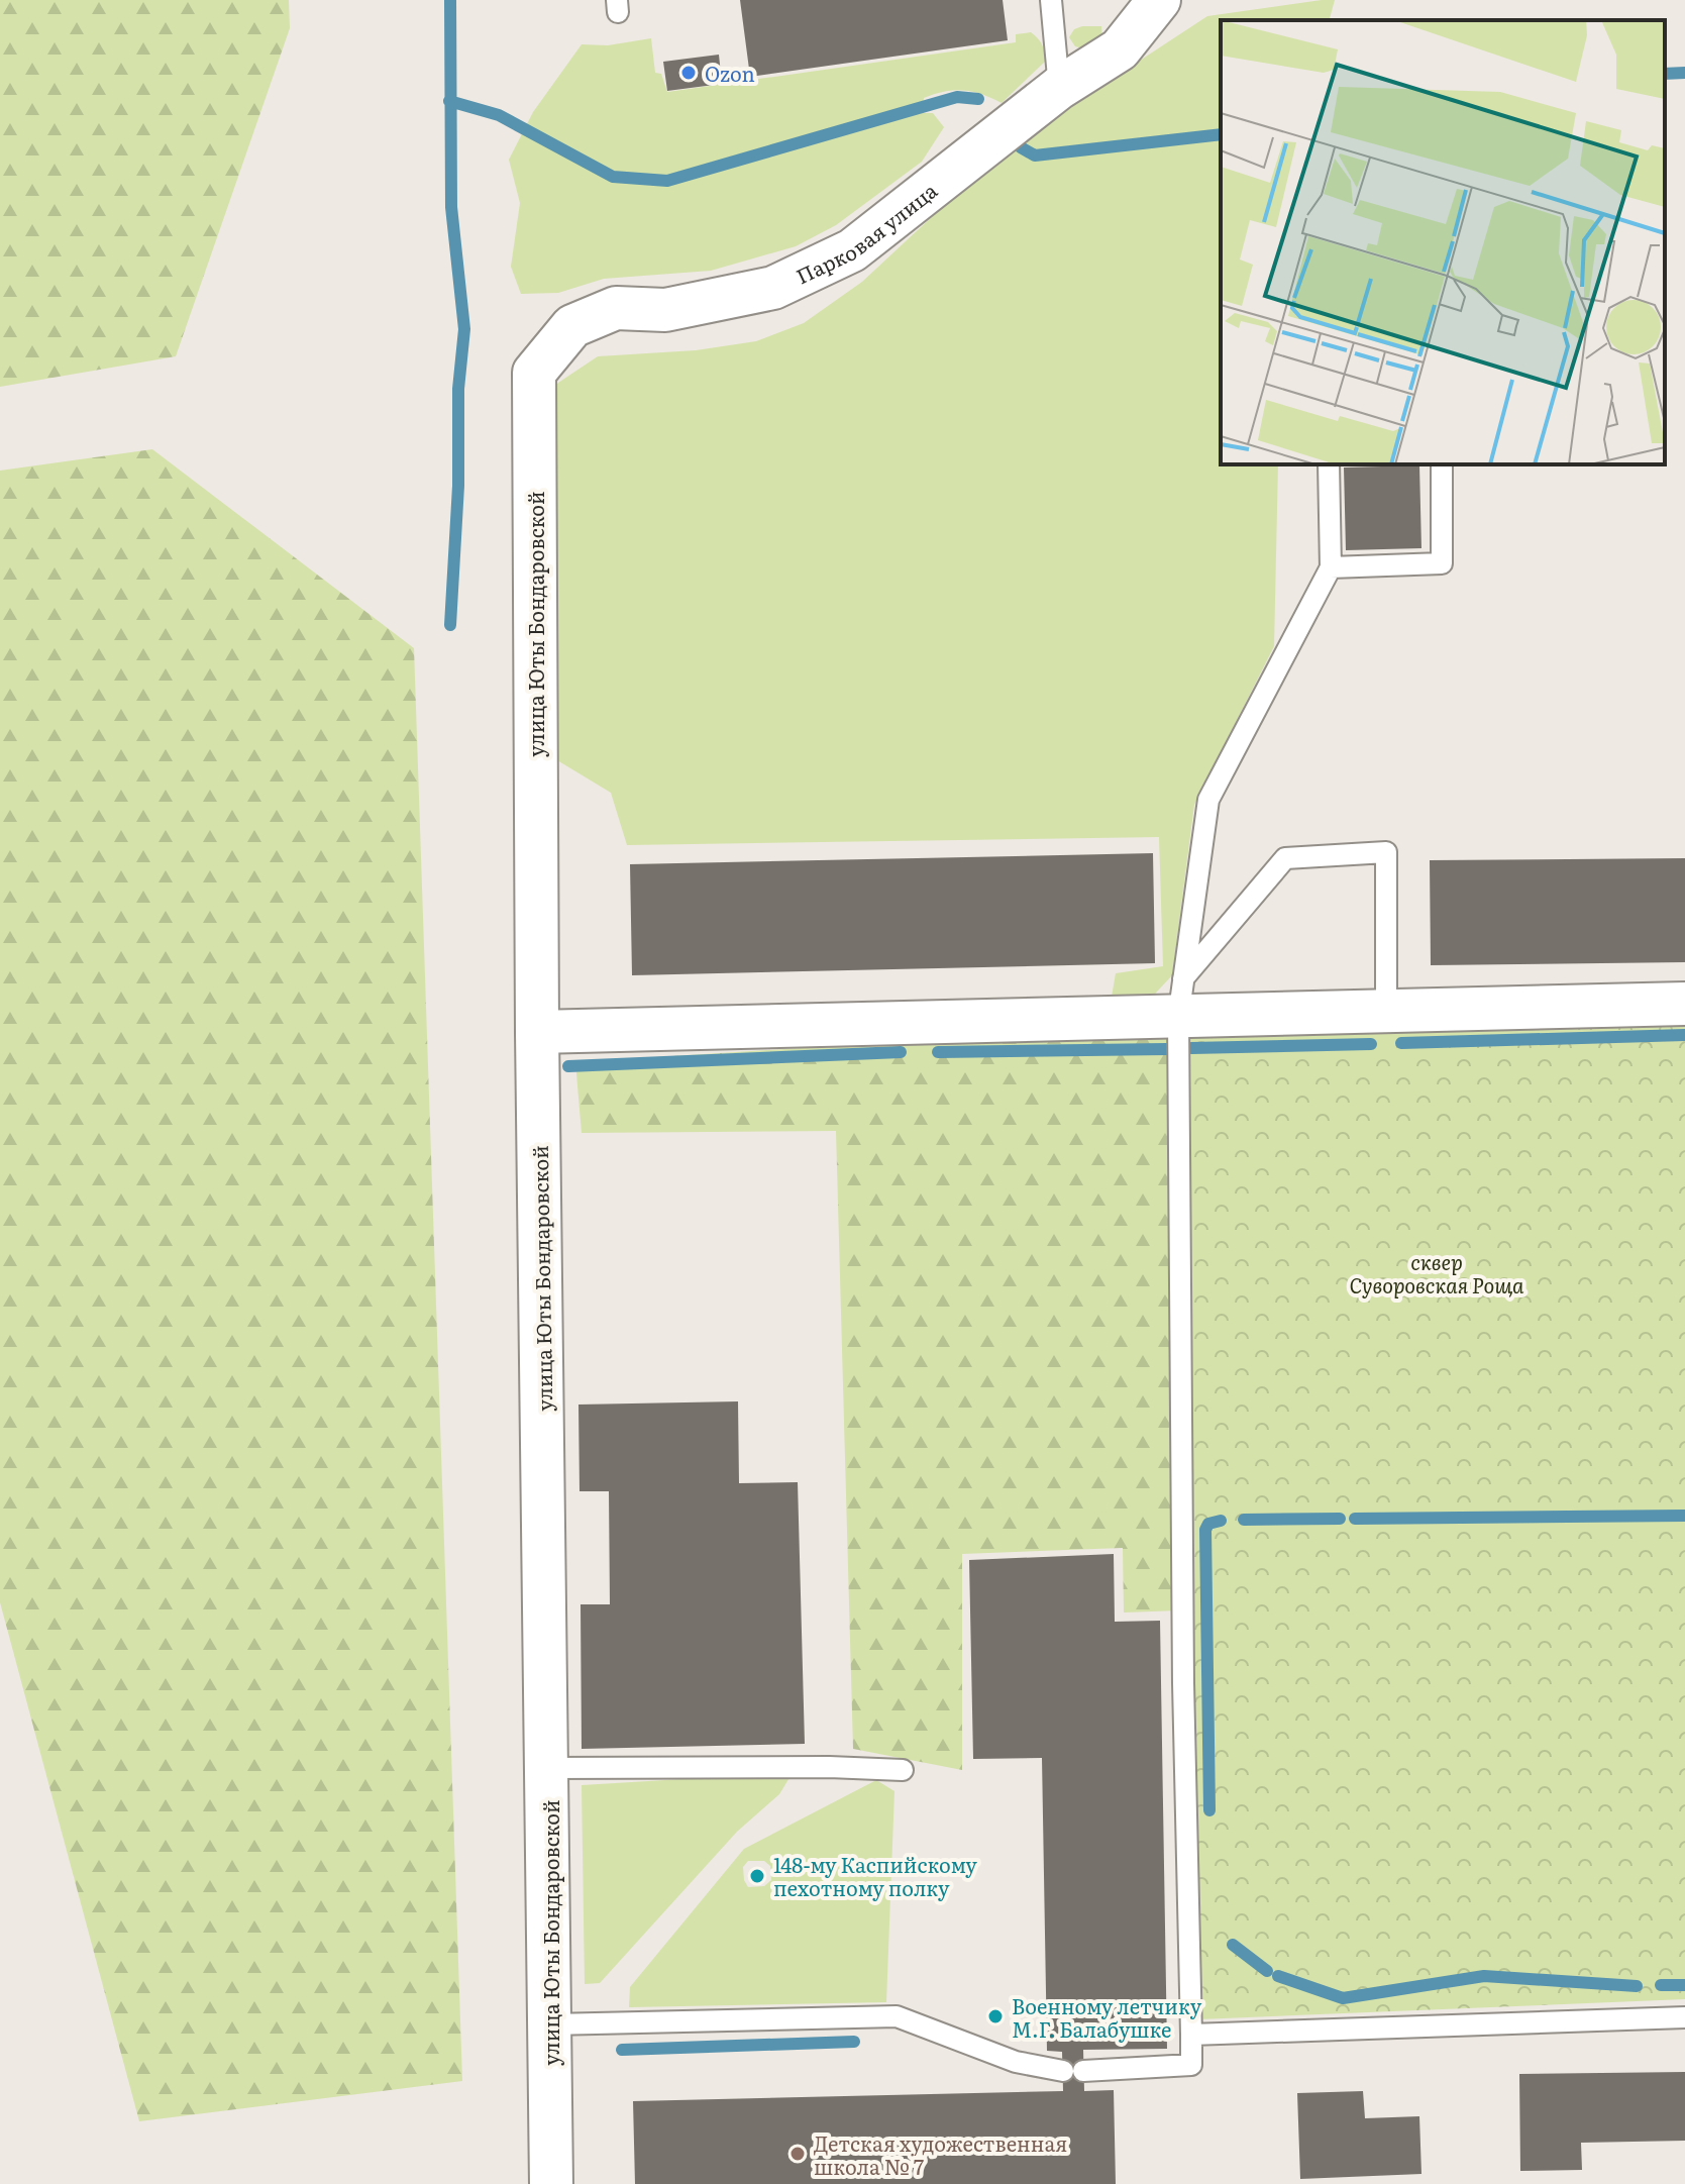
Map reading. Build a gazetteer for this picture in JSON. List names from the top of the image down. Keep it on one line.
{"streets":{"street":["Парковая улица","улица Юты Бондаровской"]},"crossings":[["Парковая улица","улица Юты Бондаровской"]],"parks":["сквер Суворовская Роща"],"places":["Ozon","148-му Каспийскому пехотному полку","Военному летчику М.Г. Балабушке","Детская художественная школа № 7"]}
